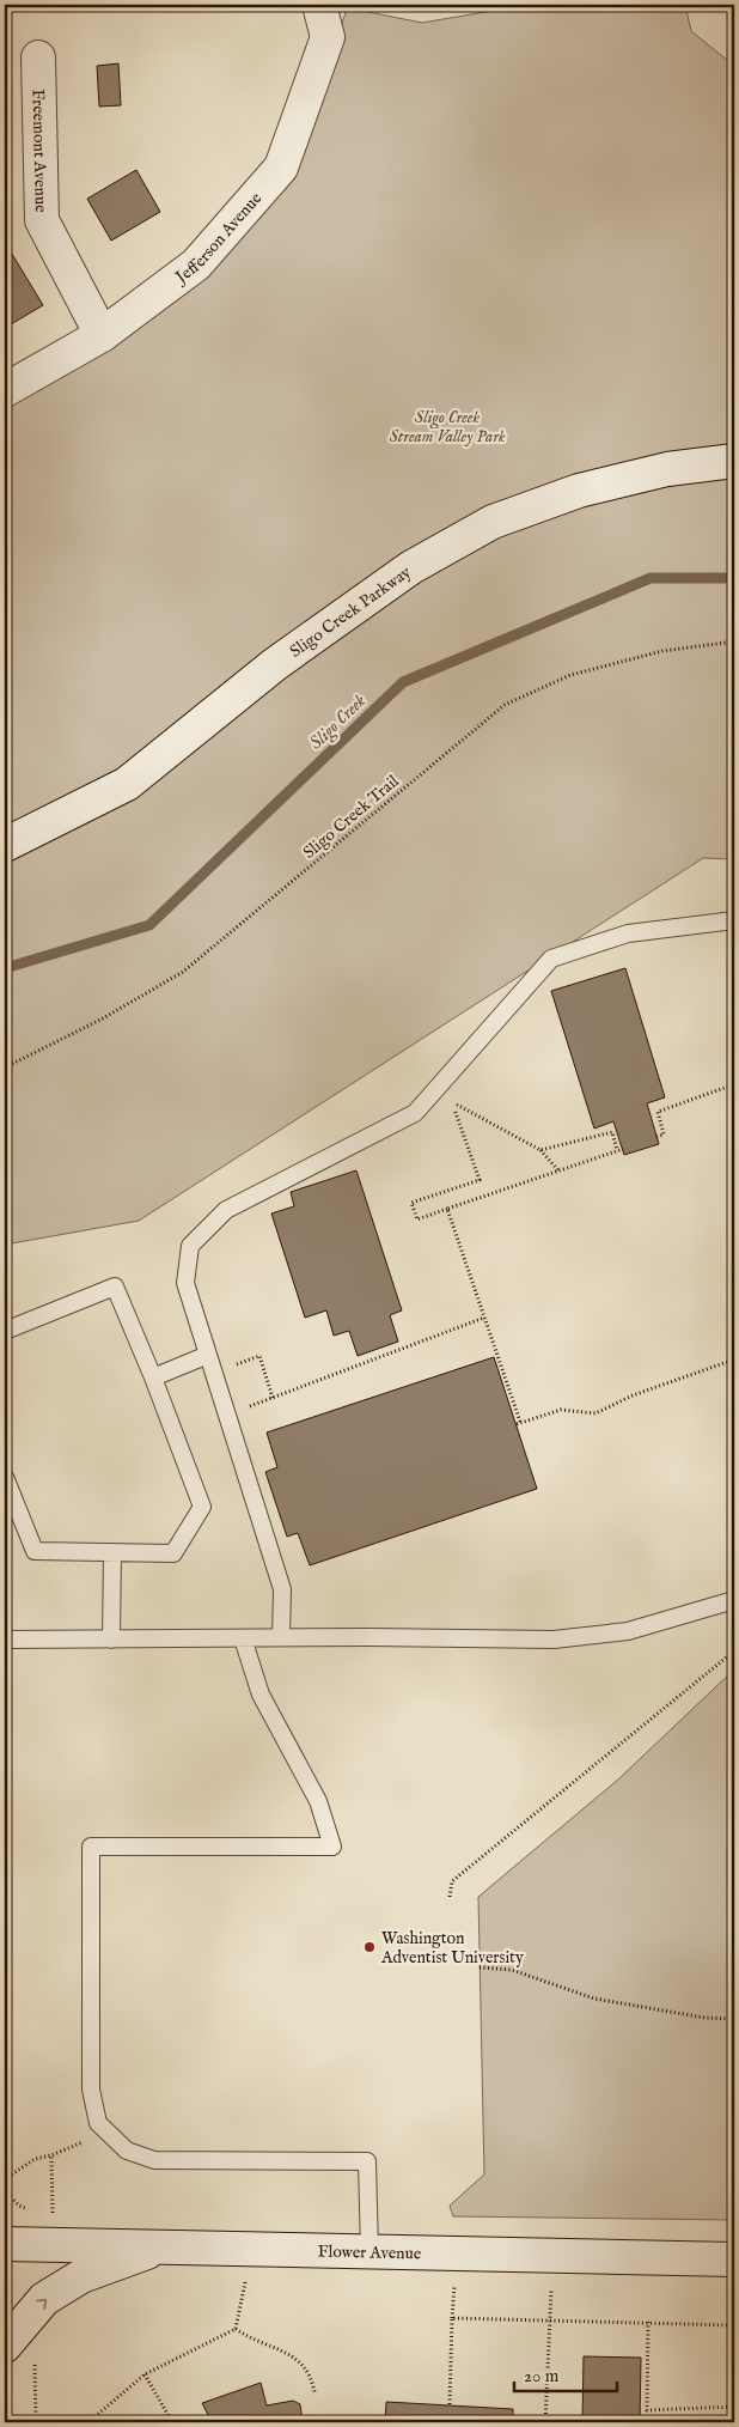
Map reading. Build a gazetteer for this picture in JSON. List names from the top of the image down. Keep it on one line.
{"streets":{"street":["Freemont Avenue","Jefferson Avenue","Sligo Creek Parkway","Flower Avenue"],"path":["Sligo Creek Trail"]},"crossings":[["Freemont Avenue","Jefferson Avenue"]],"water":["Sligo Creek"],"parks":["Sligo Creek Stream Valley Park"],"places":["Washington Adventist University"],"scale_bar":"20 m"}
